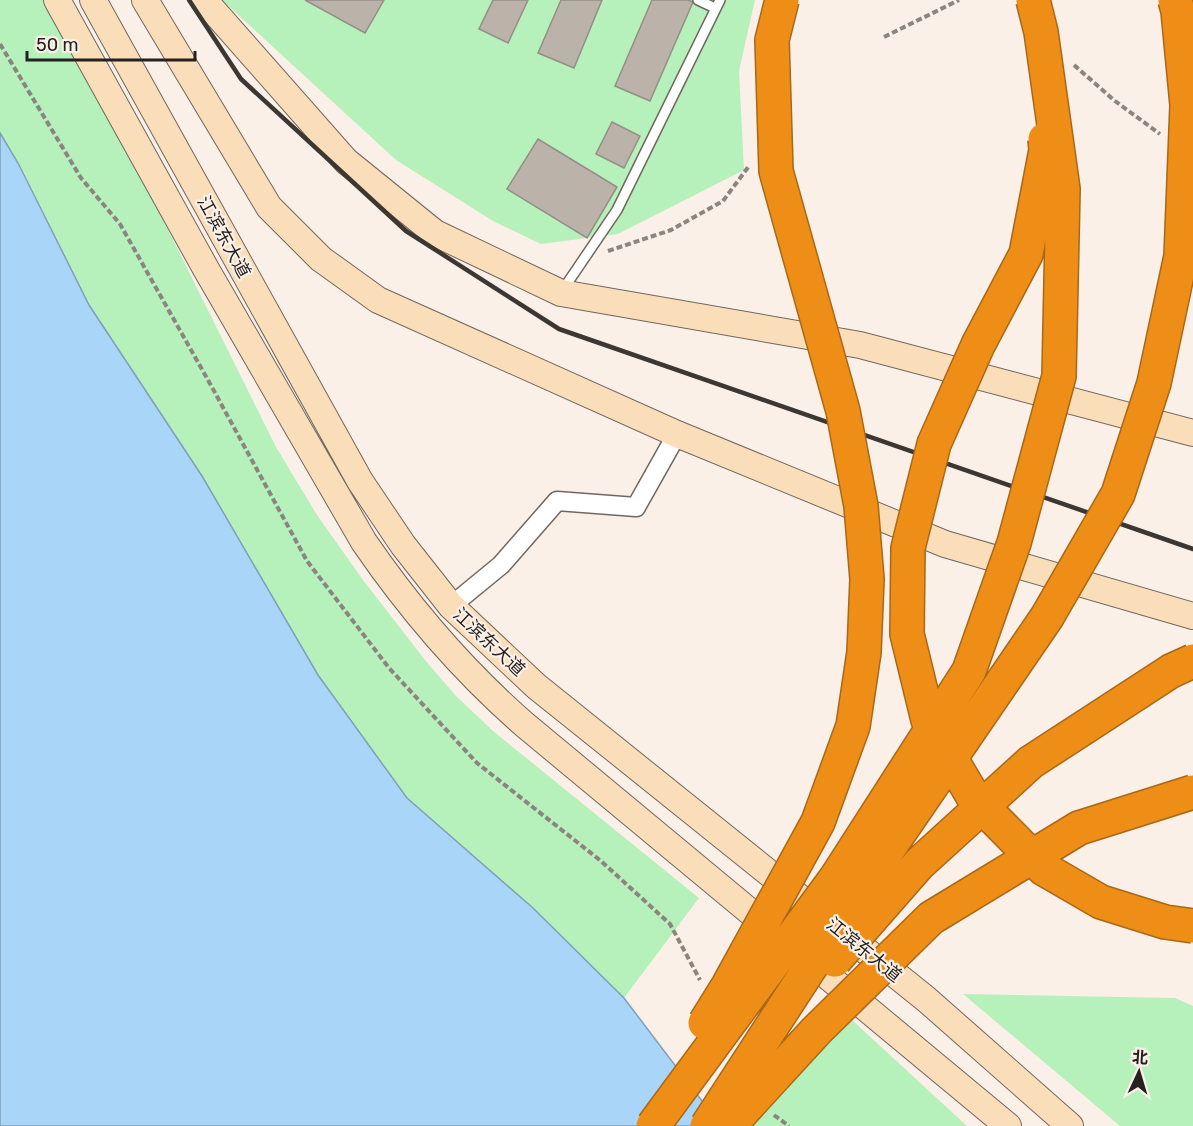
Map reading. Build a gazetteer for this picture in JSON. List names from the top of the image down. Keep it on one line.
{"streets":{"main road":["江滨东大道"]},"scale_bar":"50 m","north":"top"}
